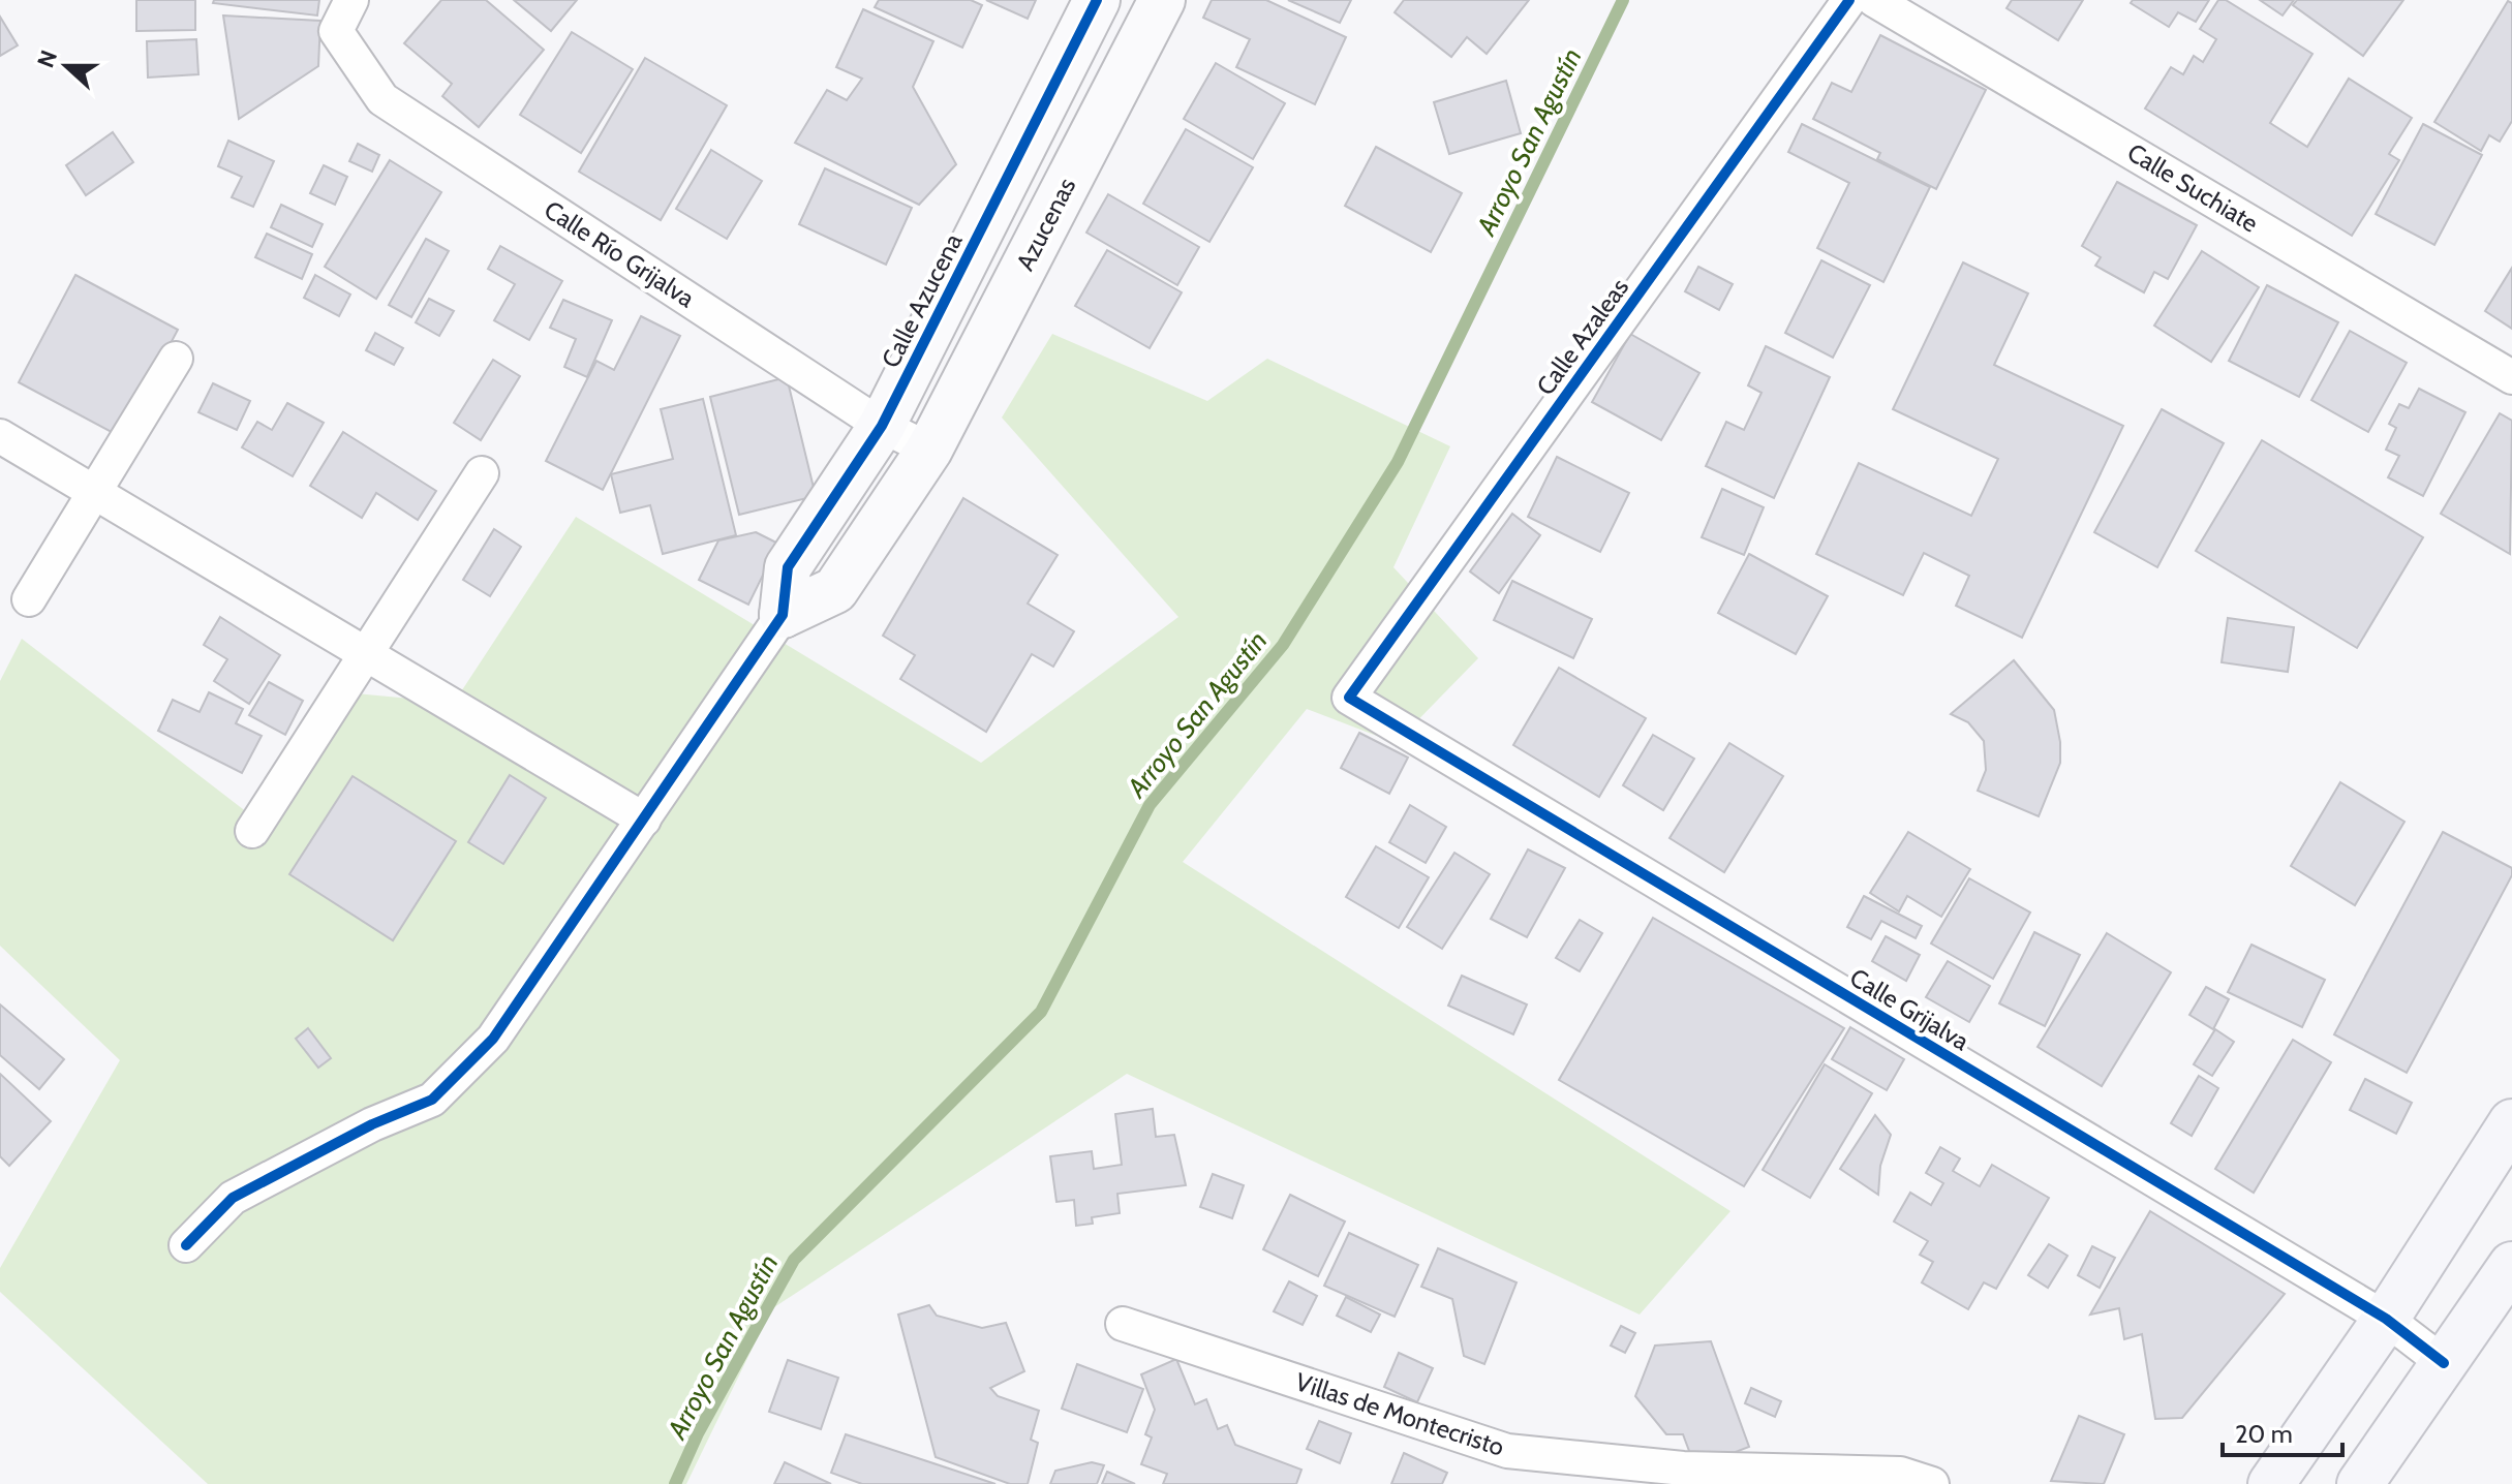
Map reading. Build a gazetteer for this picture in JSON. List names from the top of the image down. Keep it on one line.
{"streets":{"street":["Calle Suchiate","Azucenas","Calle Río Grijalva","Calle Azucena","Calle Azaleas","Calle Grijalva","Villas de Montecristo"]},"crossings":[["Azucenas","Calle Río Grijalva"],["Calle Río Grijalva","Calle Azucena"],["Calle Azaleas","Calle Grijalva"]],"water":["Arroyo San Agustín"],"scale_bar":"20 m","north":"left"}
